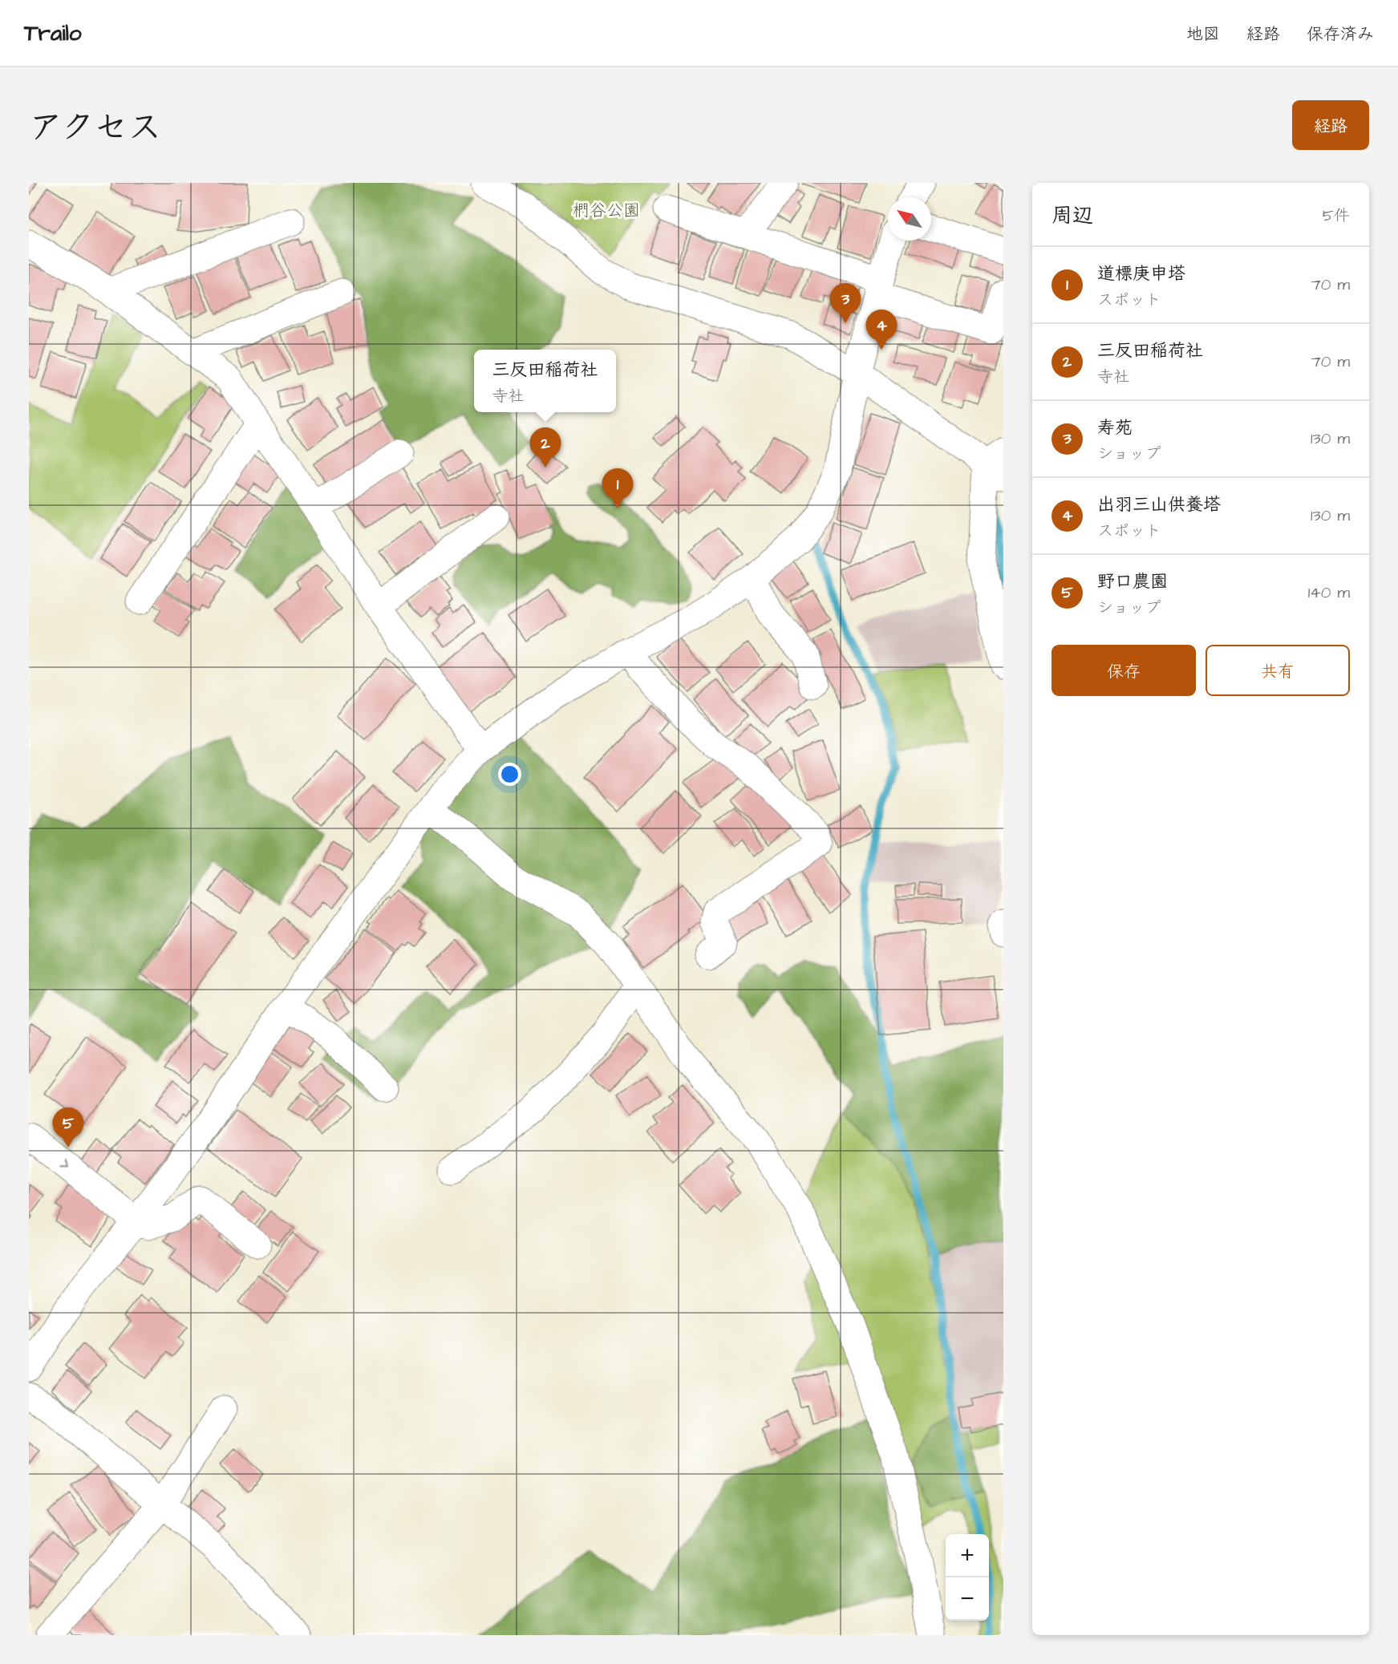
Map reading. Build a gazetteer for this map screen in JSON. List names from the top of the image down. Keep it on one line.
{"parks":["椚谷公園"],"north":"top left","page":{"header":"Trailo","nav":["地図","経路","保存済み"],"title":"アクセス","buttons":["経路",["保存","共有"]],"heading":["周辺","5件"],"list":[{"mark":"1","name":"道標庚申塔","note":"スポット","value":"70 m"},{"mark":"2","name":"三反田稲荷社","note":"寺社","value":"70 m"},{"mark":"3","name":"寿苑","note":"ショップ","value":"130 m"},{"mark":"4","name":"出羽三山供養塔","note":"スポット","value":"130 m"},{"mark":"5","name":"野口農園","note":"ショップ","value":"140 m"}],"pins":["3","4","2","1","5"],"popup":["三反田稲荷社","寺社"],"map_buttons":["+","−"]}}
